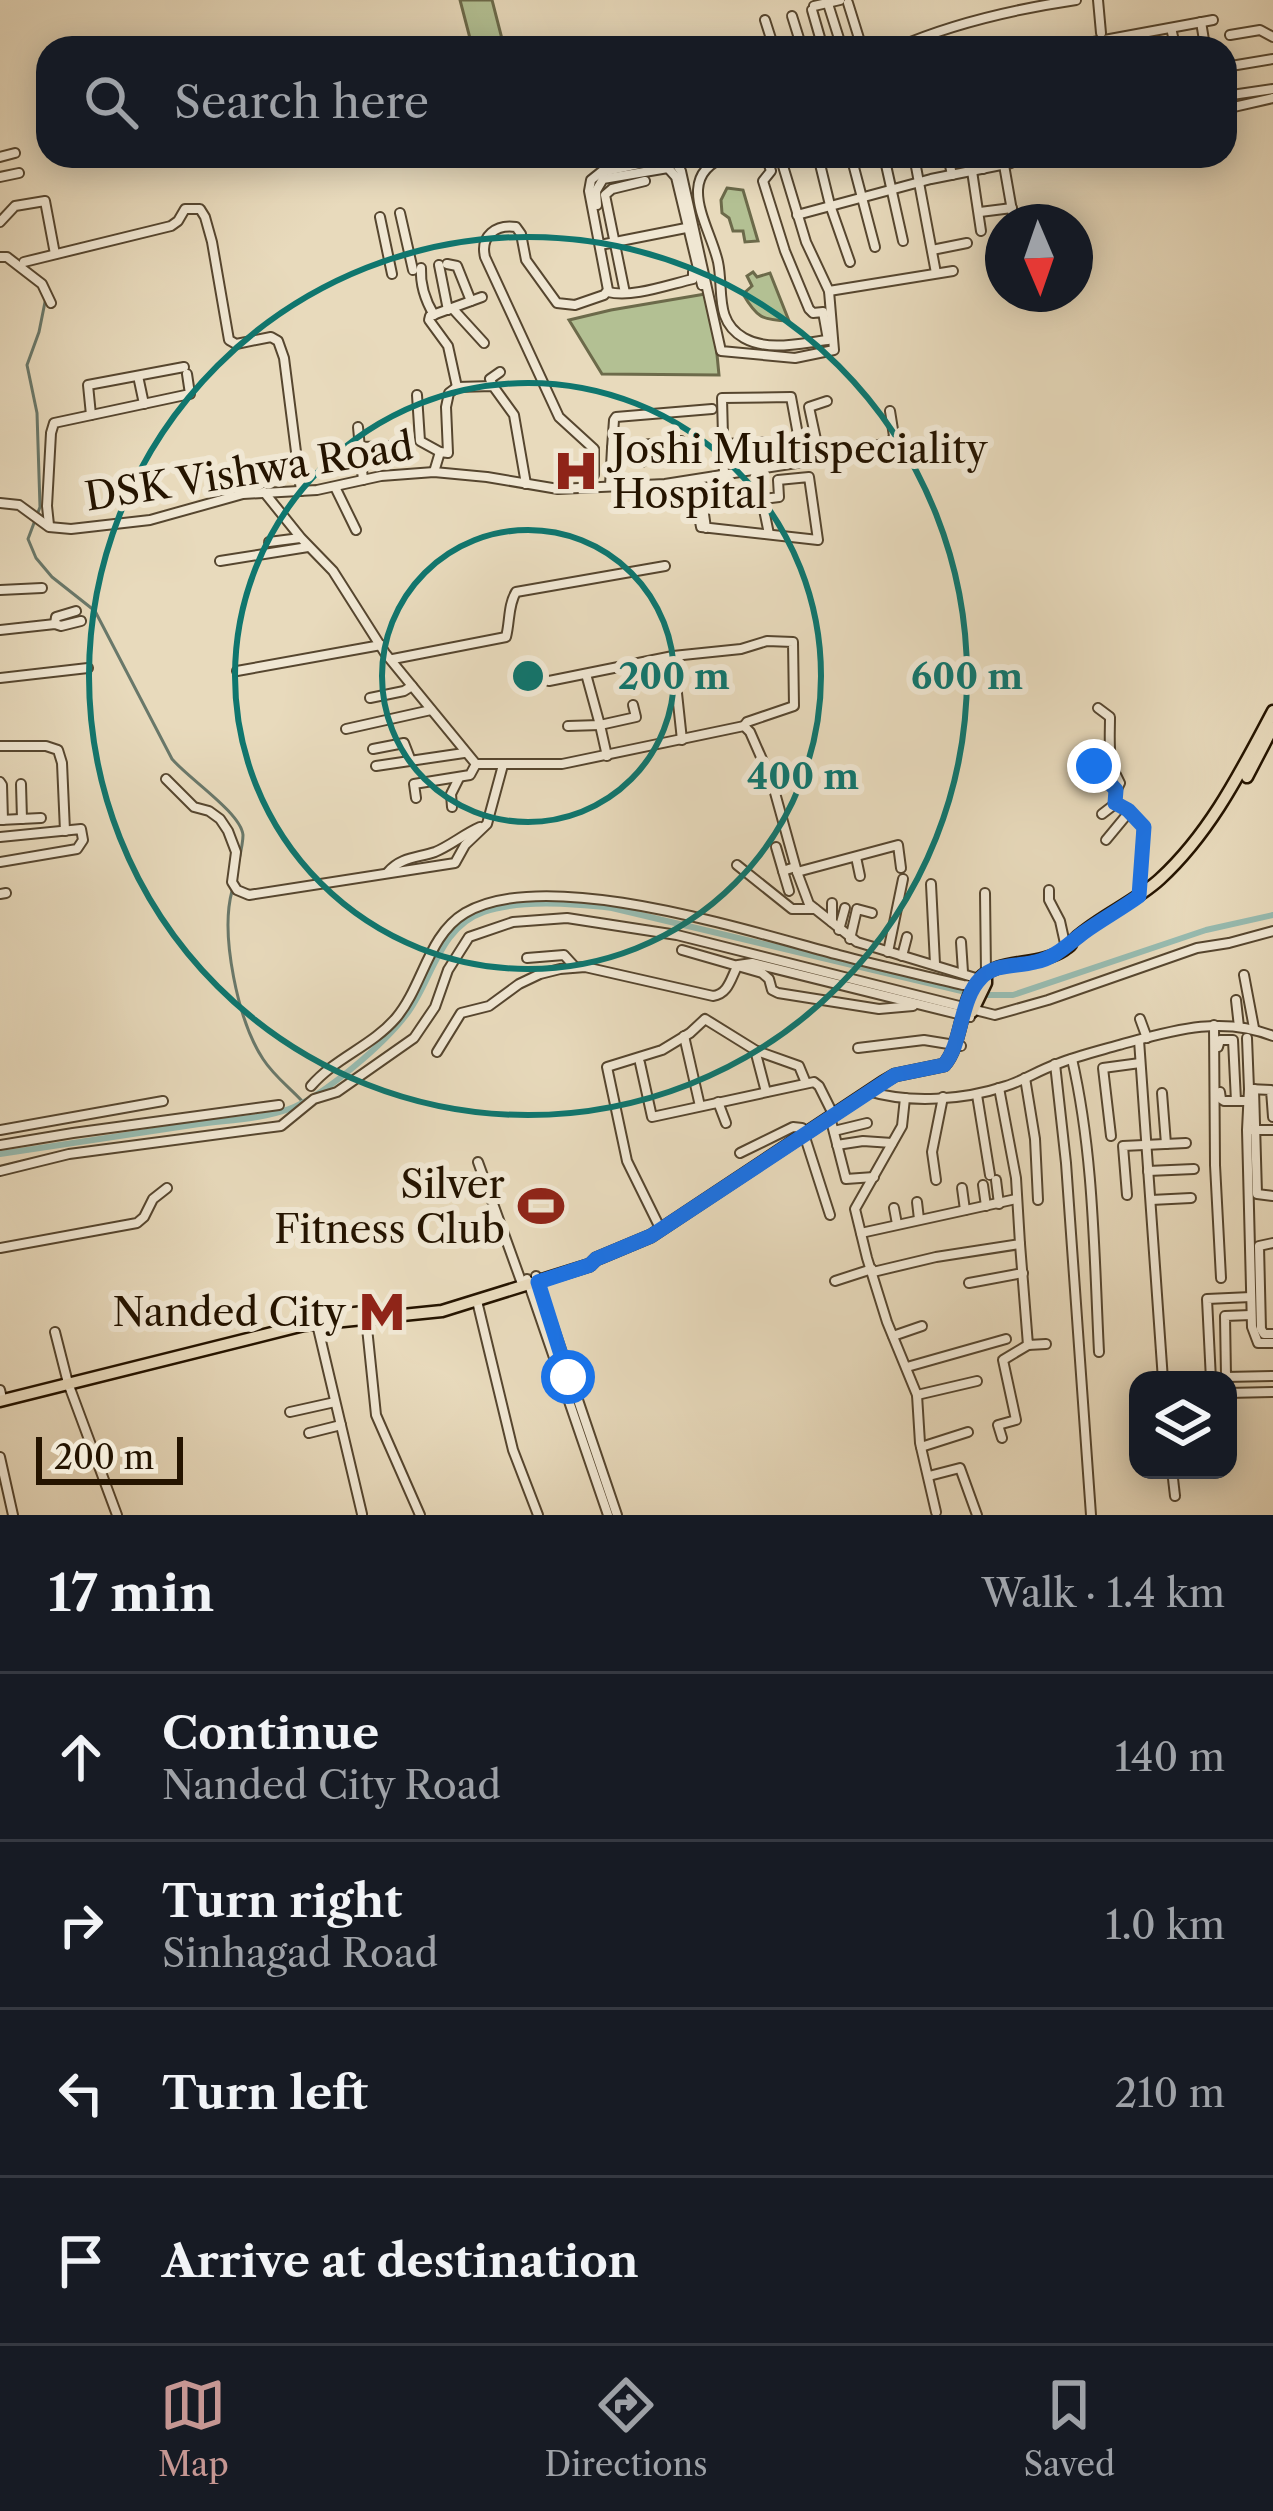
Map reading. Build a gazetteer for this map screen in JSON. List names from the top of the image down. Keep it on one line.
{"streets":{"street":["DSK Vishwa Road"]},"places":{"hospital":["Joshi Multispeciality Hospital"],"sports":["Silver Fitness Club"],"metro station":["Nanded City"]},"scale_bar":"200 m","north":"bottom","page":{"search":"Search here","scale":"200 m","heading":["17 min","Walk · 1.4 km"],"list":[["Continue","Nanded City Road","140 m"],["Turn right","Sinhagad Road","1.0 km"],["Turn left","210 m"],"Arrive at destination"],"nav":["Map","Directions","Saved"]},"rings":["200 m","600 m","400 m"]}
